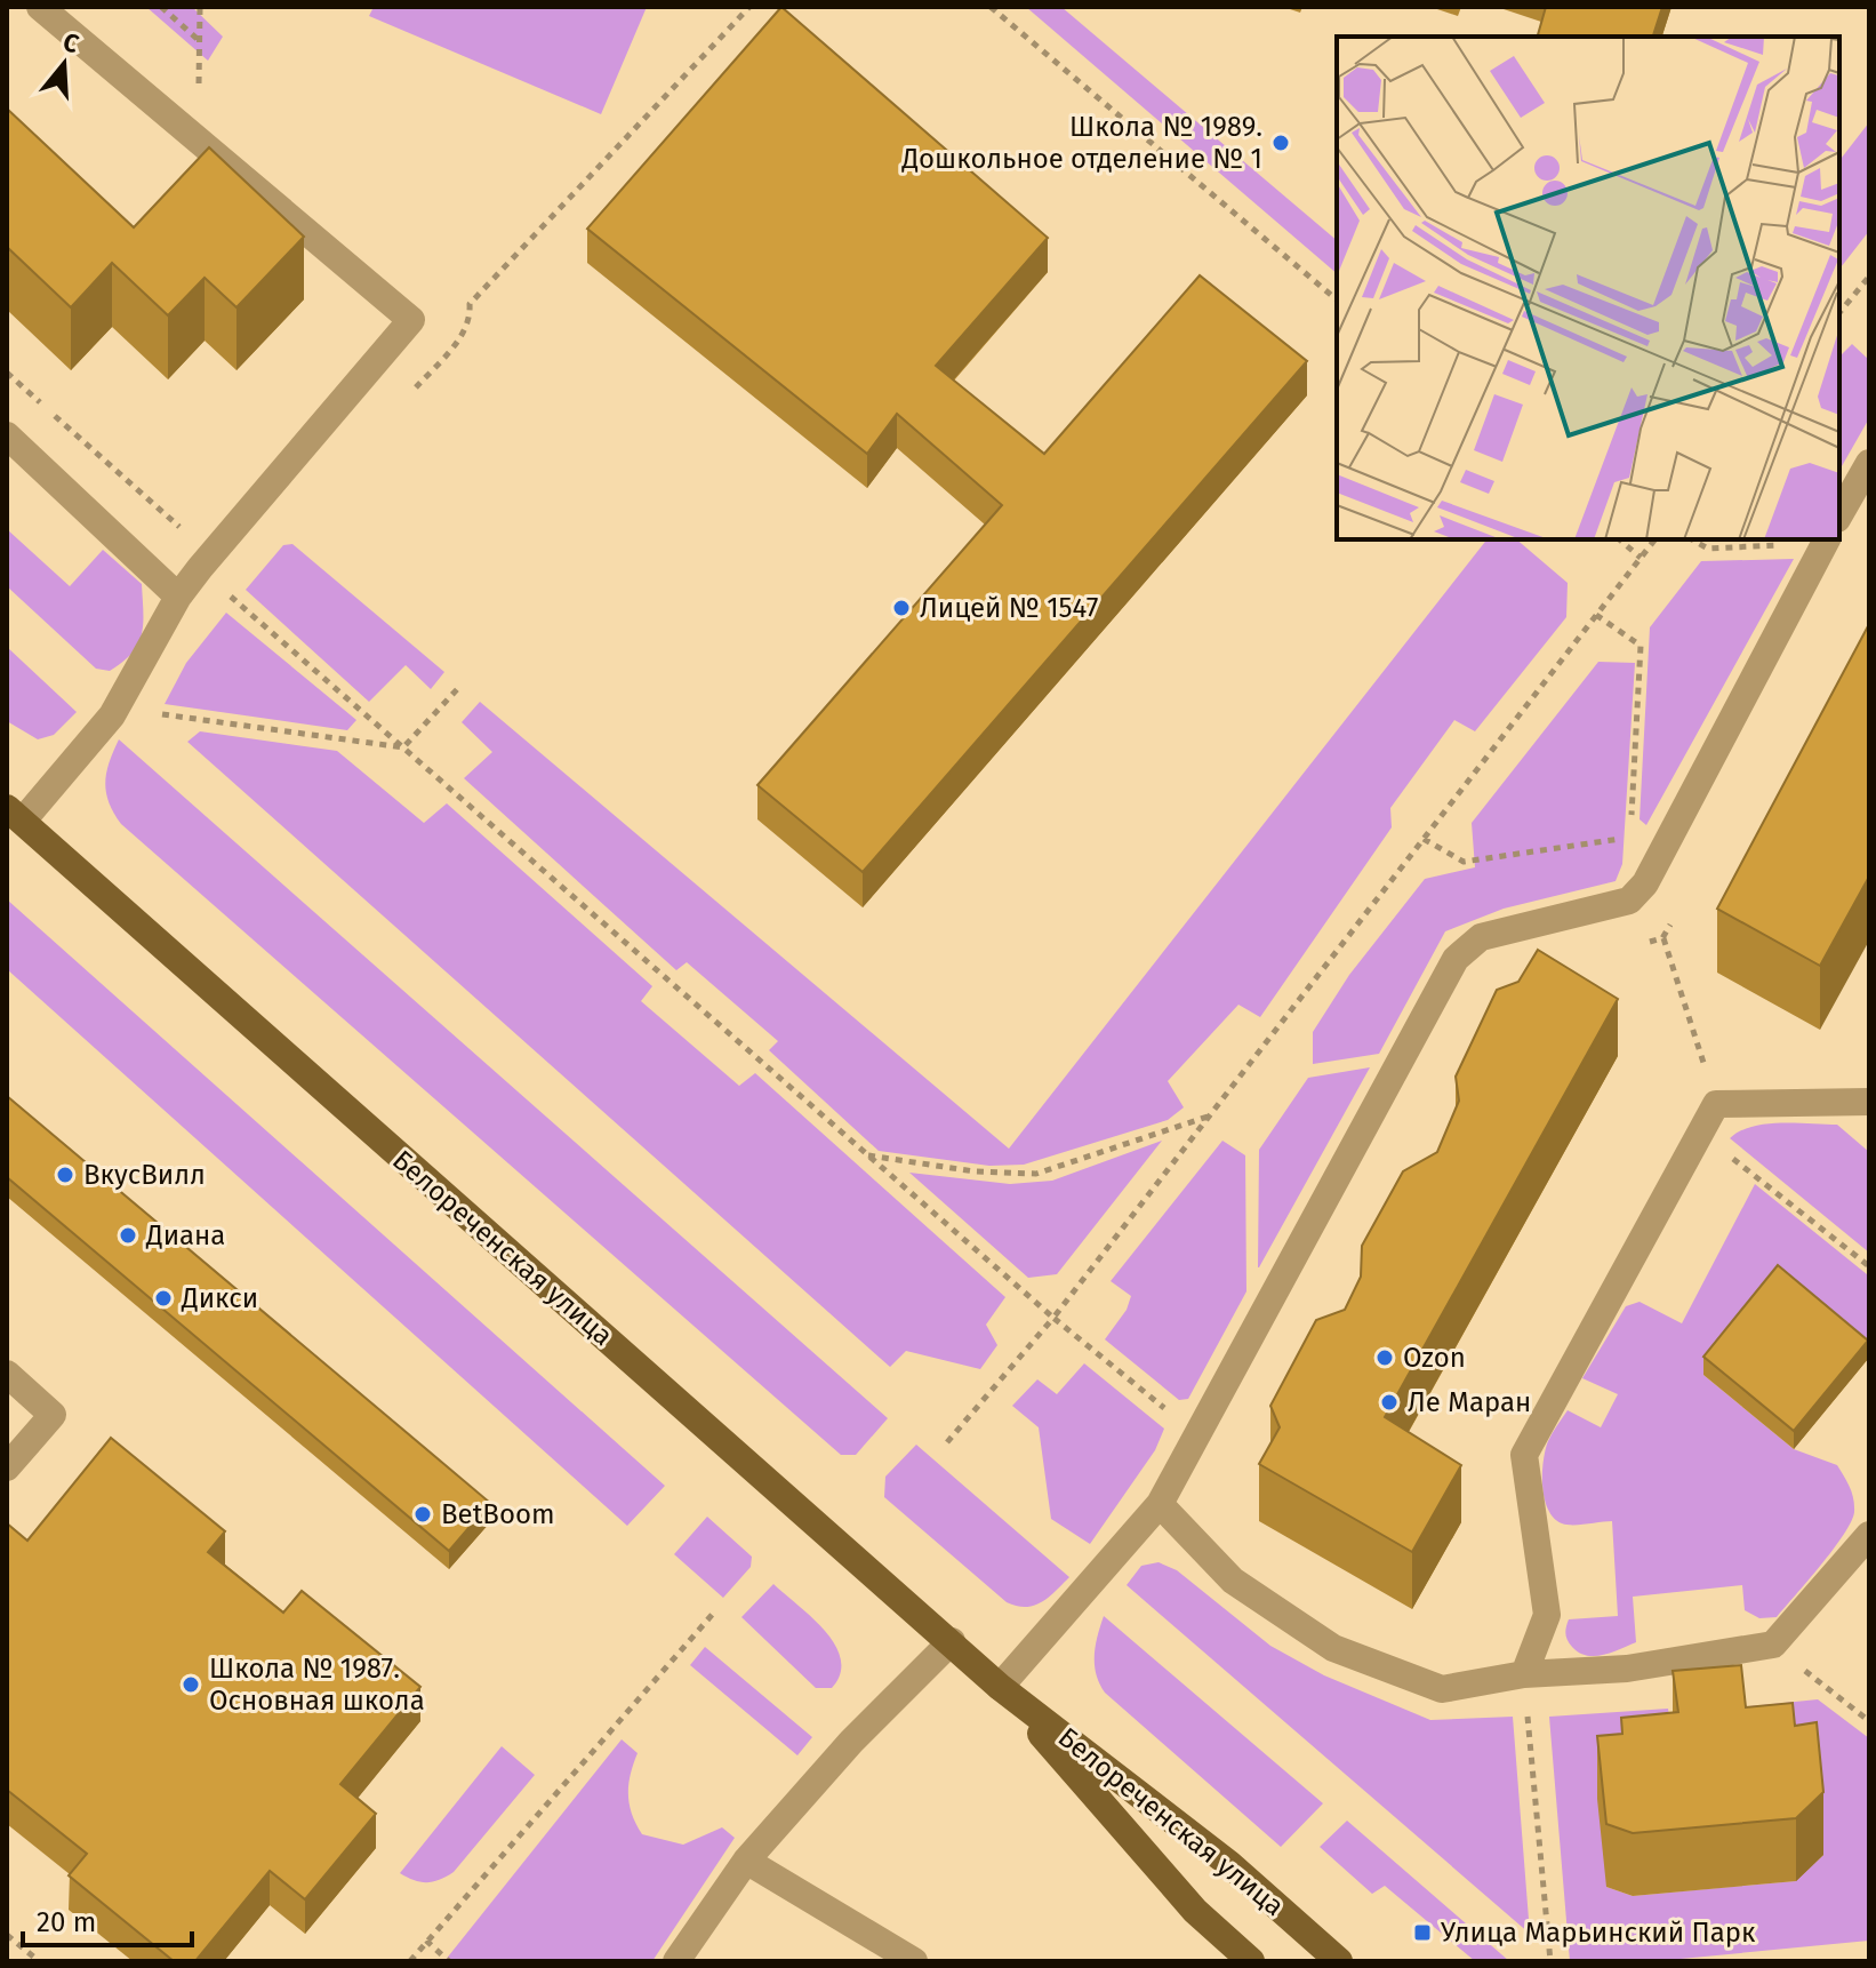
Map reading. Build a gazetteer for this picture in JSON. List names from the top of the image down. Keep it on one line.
{"streets":{"main road":["Белореченская улица"]},"places":{"other":["Школа № 1989. Дошкольное отделение № 1","Лицей № 1547","ВкусВилл","Диана","Дикси","Ozon","Ле Маран","BetBoom","Школа № 1987. Основная школа"],"transit":["Улица Марьинский Парк"]},"scale_bar":"20 m","north":"top"}
